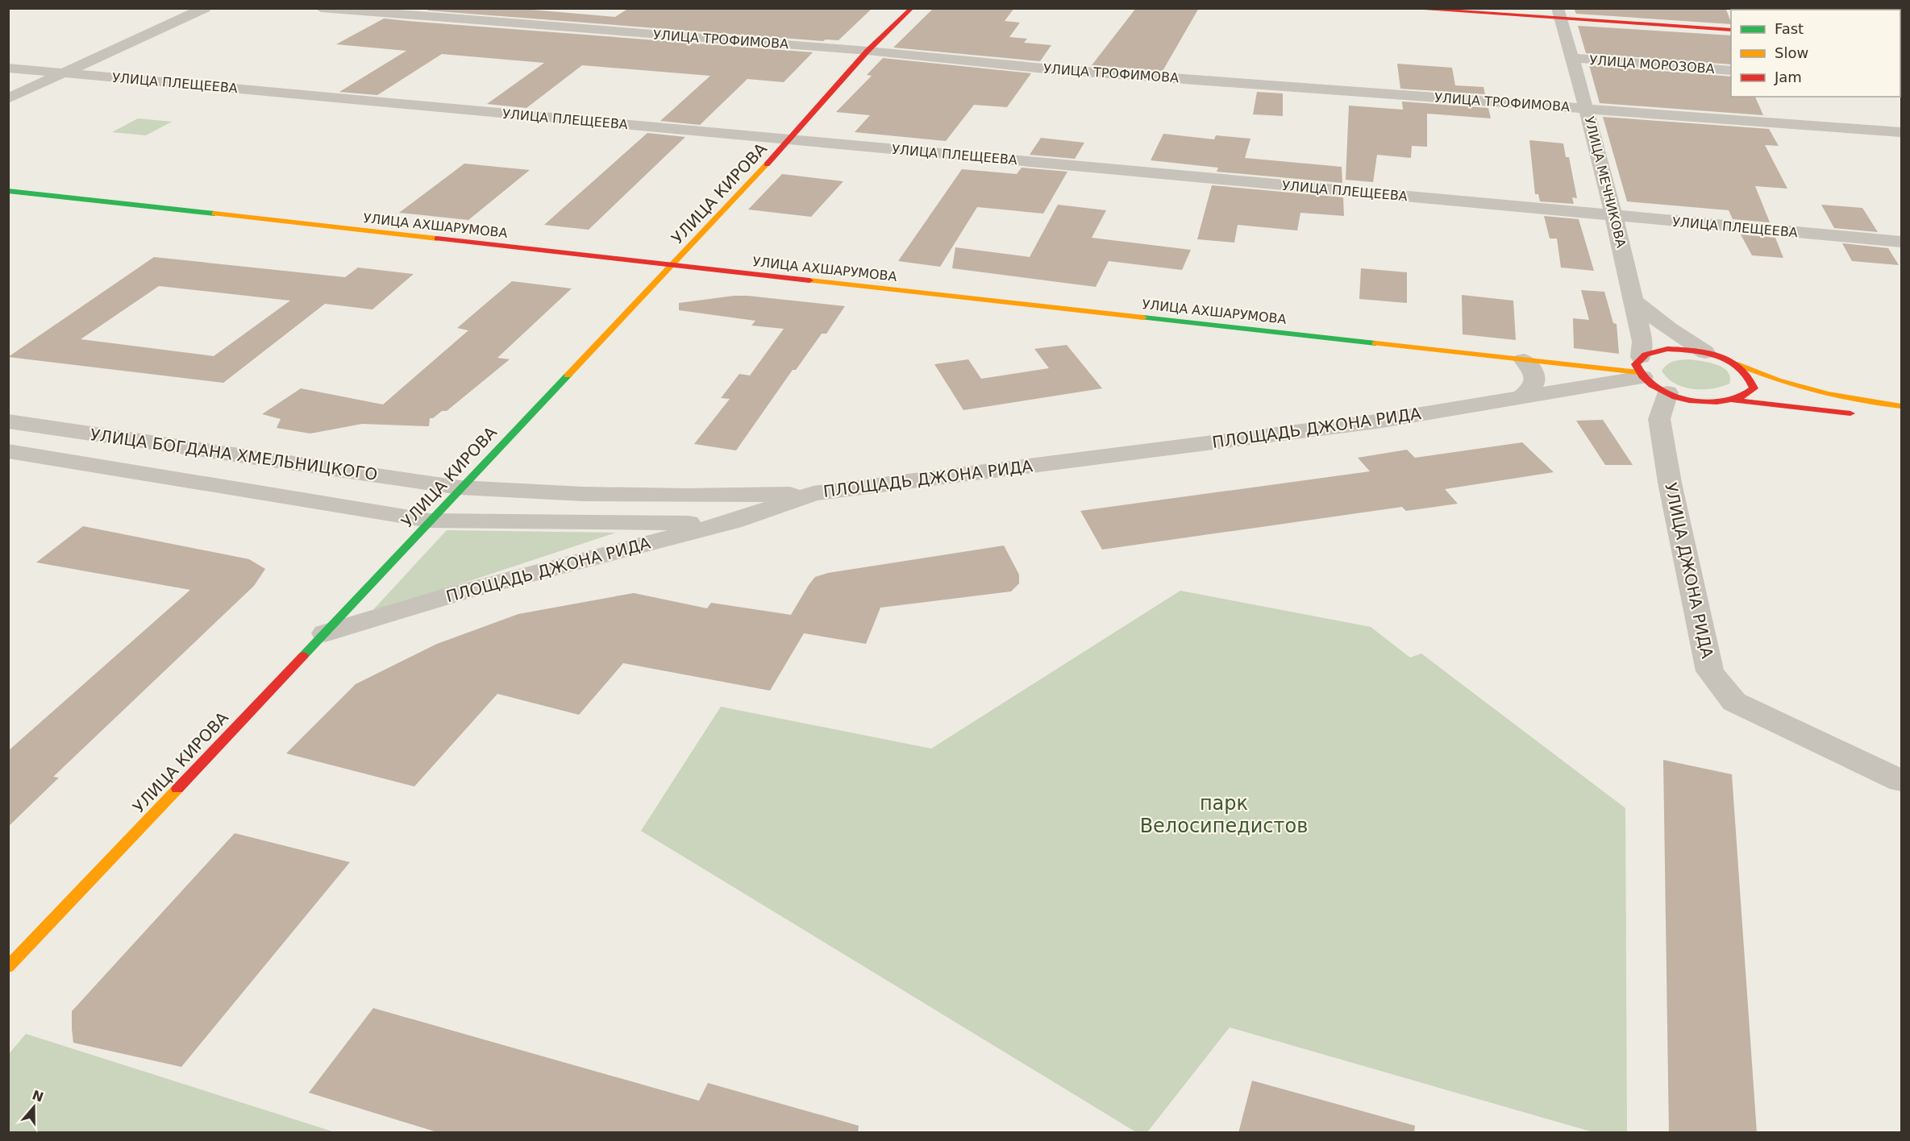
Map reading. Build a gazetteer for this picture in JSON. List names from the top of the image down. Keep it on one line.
{"streets":{"main road":["УЛИЦА КИРОВА","УЛИЦА АХШАРУМОВА"],"street":["УЛИЦА ТРОФИМОВА","УЛИЦА МОРОЗОВА","УЛИЦА ПЛЕЩЕЕВА","УЛИЦА МЕЧНИКОВА","ПЛОЩАДЬ ДЖОНА РИДА","УЛИЦА БОГДАНА ХМЕЛЬНИЦКОГО","УЛИЦА ДЖОНА РИДА"]},"crossings":[["УЛИЦА ТРОФИМОВА","УЛИЦА МЕЧНИКОВА"],["УЛИЦА ТРОФИМОВА","УЛИЦА КИРОВА"],["УЛИЦА МОРОЗОВА","УЛИЦА МЕЧНИКОВА"],["УЛИЦА ПЛЕЩЕЕВА","УЛИЦА МЕЧНИКОВА"],["УЛИЦА ПЛЕЩЕЕВА","УЛИЦА КИРОВА"],["УЛИЦА МЕЧНИКОВА","УЛИЦА АХШАРУМОВА"],["УЛИЦА МЕЧНИКОВА","ПЛОЩАДЬ ДЖОНА РИДА"],["УЛИЦА МЕЧНИКОВА","УЛИЦА ДЖОНА РИДА"],["УЛИЦА КИРОВА","УЛИЦА АХШАРУМОВА"],["УЛИЦА КИРОВА","ПЛОЩАДЬ ДЖОНА РИДА"],["УЛИЦА КИРОВА","УЛИЦА БОГДАНА ХМЕЛЬНИЦКОГО"],["УЛИЦА АХШАРУМОВА","ПЛОЩАДЬ ДЖОНА РИДА"],["УЛИЦА АХШАРУМОВА","УЛИЦА ДЖОНА РИДА"],["ПЛОЩАДЬ ДЖОНА РИДА","УЛИЦА БОГДАНА ХМЕЛЬНИЦКОГО"],["ПЛОЩАДЬ ДЖОНА РИДА","УЛИЦА ДЖОНА РИДА"]],"parks":["парк Велосипедистов"],"legend":["Fast","Slow","Jam"],"north":"top"}
